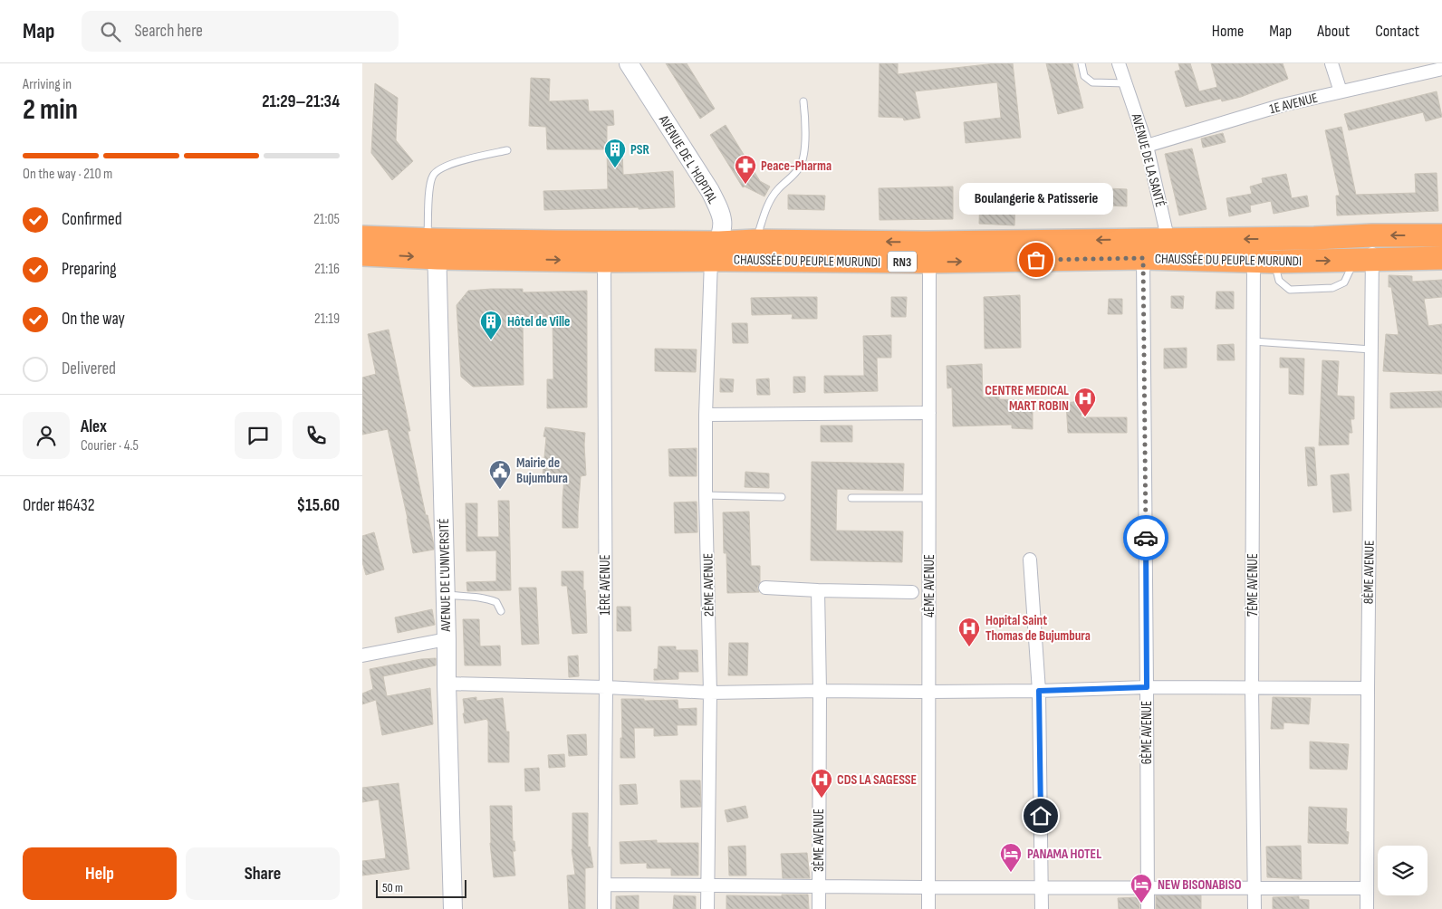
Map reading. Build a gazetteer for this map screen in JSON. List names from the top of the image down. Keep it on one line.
{"streets":{"highway":["CHAUSSÉE DU PEUPLE MURUNDI","RN3"],"street":["1E AVENUE","AVENUE DE L 'HOPITAL","AVENUE DE LA SANTÉ","8ÈME AVENUE","AVENUE DE L'UNIVERSITÉ","1ÈRE AVENUE","2ÈME AVENUE","7ÈME AVENUE","4ÈME AVENUE","6ÈME AVENUE","3ÈME AVENUE"]},"crossings":[["1E AVENUE","AVENUE DE LA SANTÉ"],["AVENUE DE L 'HOPITAL","CHAUSSÉE DU PEUPLE MURUNDI"],["AVENUE DE L 'HOPITAL","2ÈME AVENUE"],["AVENUE DE LA SANTÉ","CHAUSSÉE DU PEUPLE MURUNDI"],["CHAUSSÉE DU PEUPLE MURUNDI","8ÈME AVENUE"],["CHAUSSÉE DU PEUPLE MURUNDI","AVENUE DE L'UNIVERSITÉ"],["CHAUSSÉE DU PEUPLE MURUNDI","1ÈRE AVENUE"],["CHAUSSÉE DU PEUPLE MURUNDI","2ÈME AVENUE"],["CHAUSSÉE DU PEUPLE MURUNDI","7ÈME AVENUE"],["CHAUSSÉE DU PEUPLE MURUNDI","4ÈME AVENUE"],["CHAUSSÉE DU PEUPLE MURUNDI","6ÈME AVENUE"]],"places":{"building":["PSR","Hôtel de Ville"],"pharmacy":["Peace-Pharma"],"other":["Boulangerie & Patisserie"],"hospital":["CENTRE MEDICAL MART ROBIN","Hopital Saint Thomas de Bujumbura","CDS LA SAGESSE"],"public building":["Mairie de Bujumbura"],"hotel":["PANAMA HOTEL","NEW BISONABISO"]},"scale_bar":"50 m","page":{"header":"Map","search":"Search here","nav":["Home","Map","About","Contact"],"heading":["2 min","Arriving in","21:29–21:34"],"panel":["Alex","Courier · 4.5","Order #6432","$15.60"],"bar":"On the way · 210 m","bubble":"Boulangerie & Patisserie","list":[["Confirmed","21:05"],["Preparing","21:16"],["On the way","21:19"],"Delivered"],"buttons":["Help","Share"],"scale":"50 m"}}
